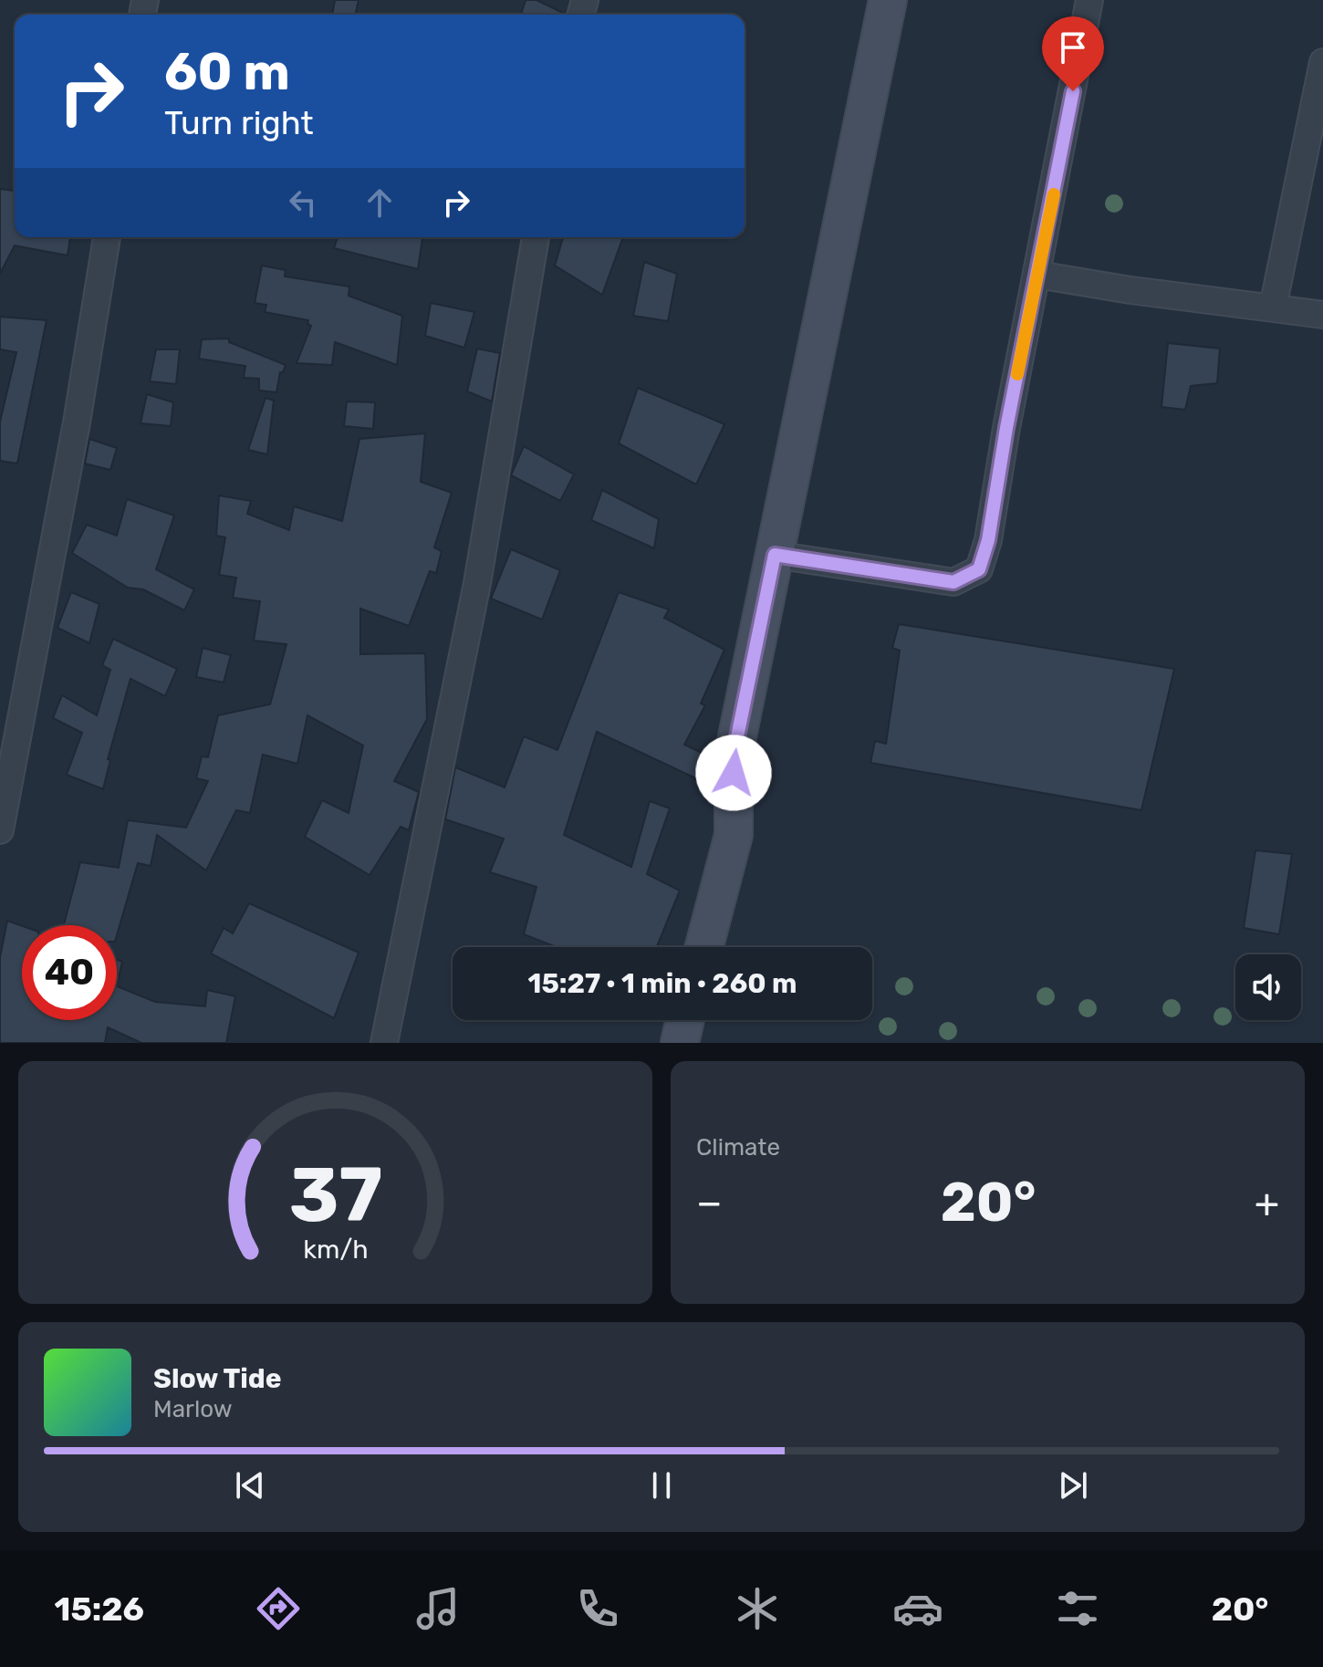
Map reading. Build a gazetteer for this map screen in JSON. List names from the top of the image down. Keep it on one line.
{"page":{"turn":["60 m","Turn right"],"limit":"40","trip":"15:27 · 1 min · 260 m","tile":"Climate","heat":["−","20°","+"],"song":["Slow Tide","Marlow"],"tabs":["15:26","20°"],"gauge":["37","km/h"]}}
